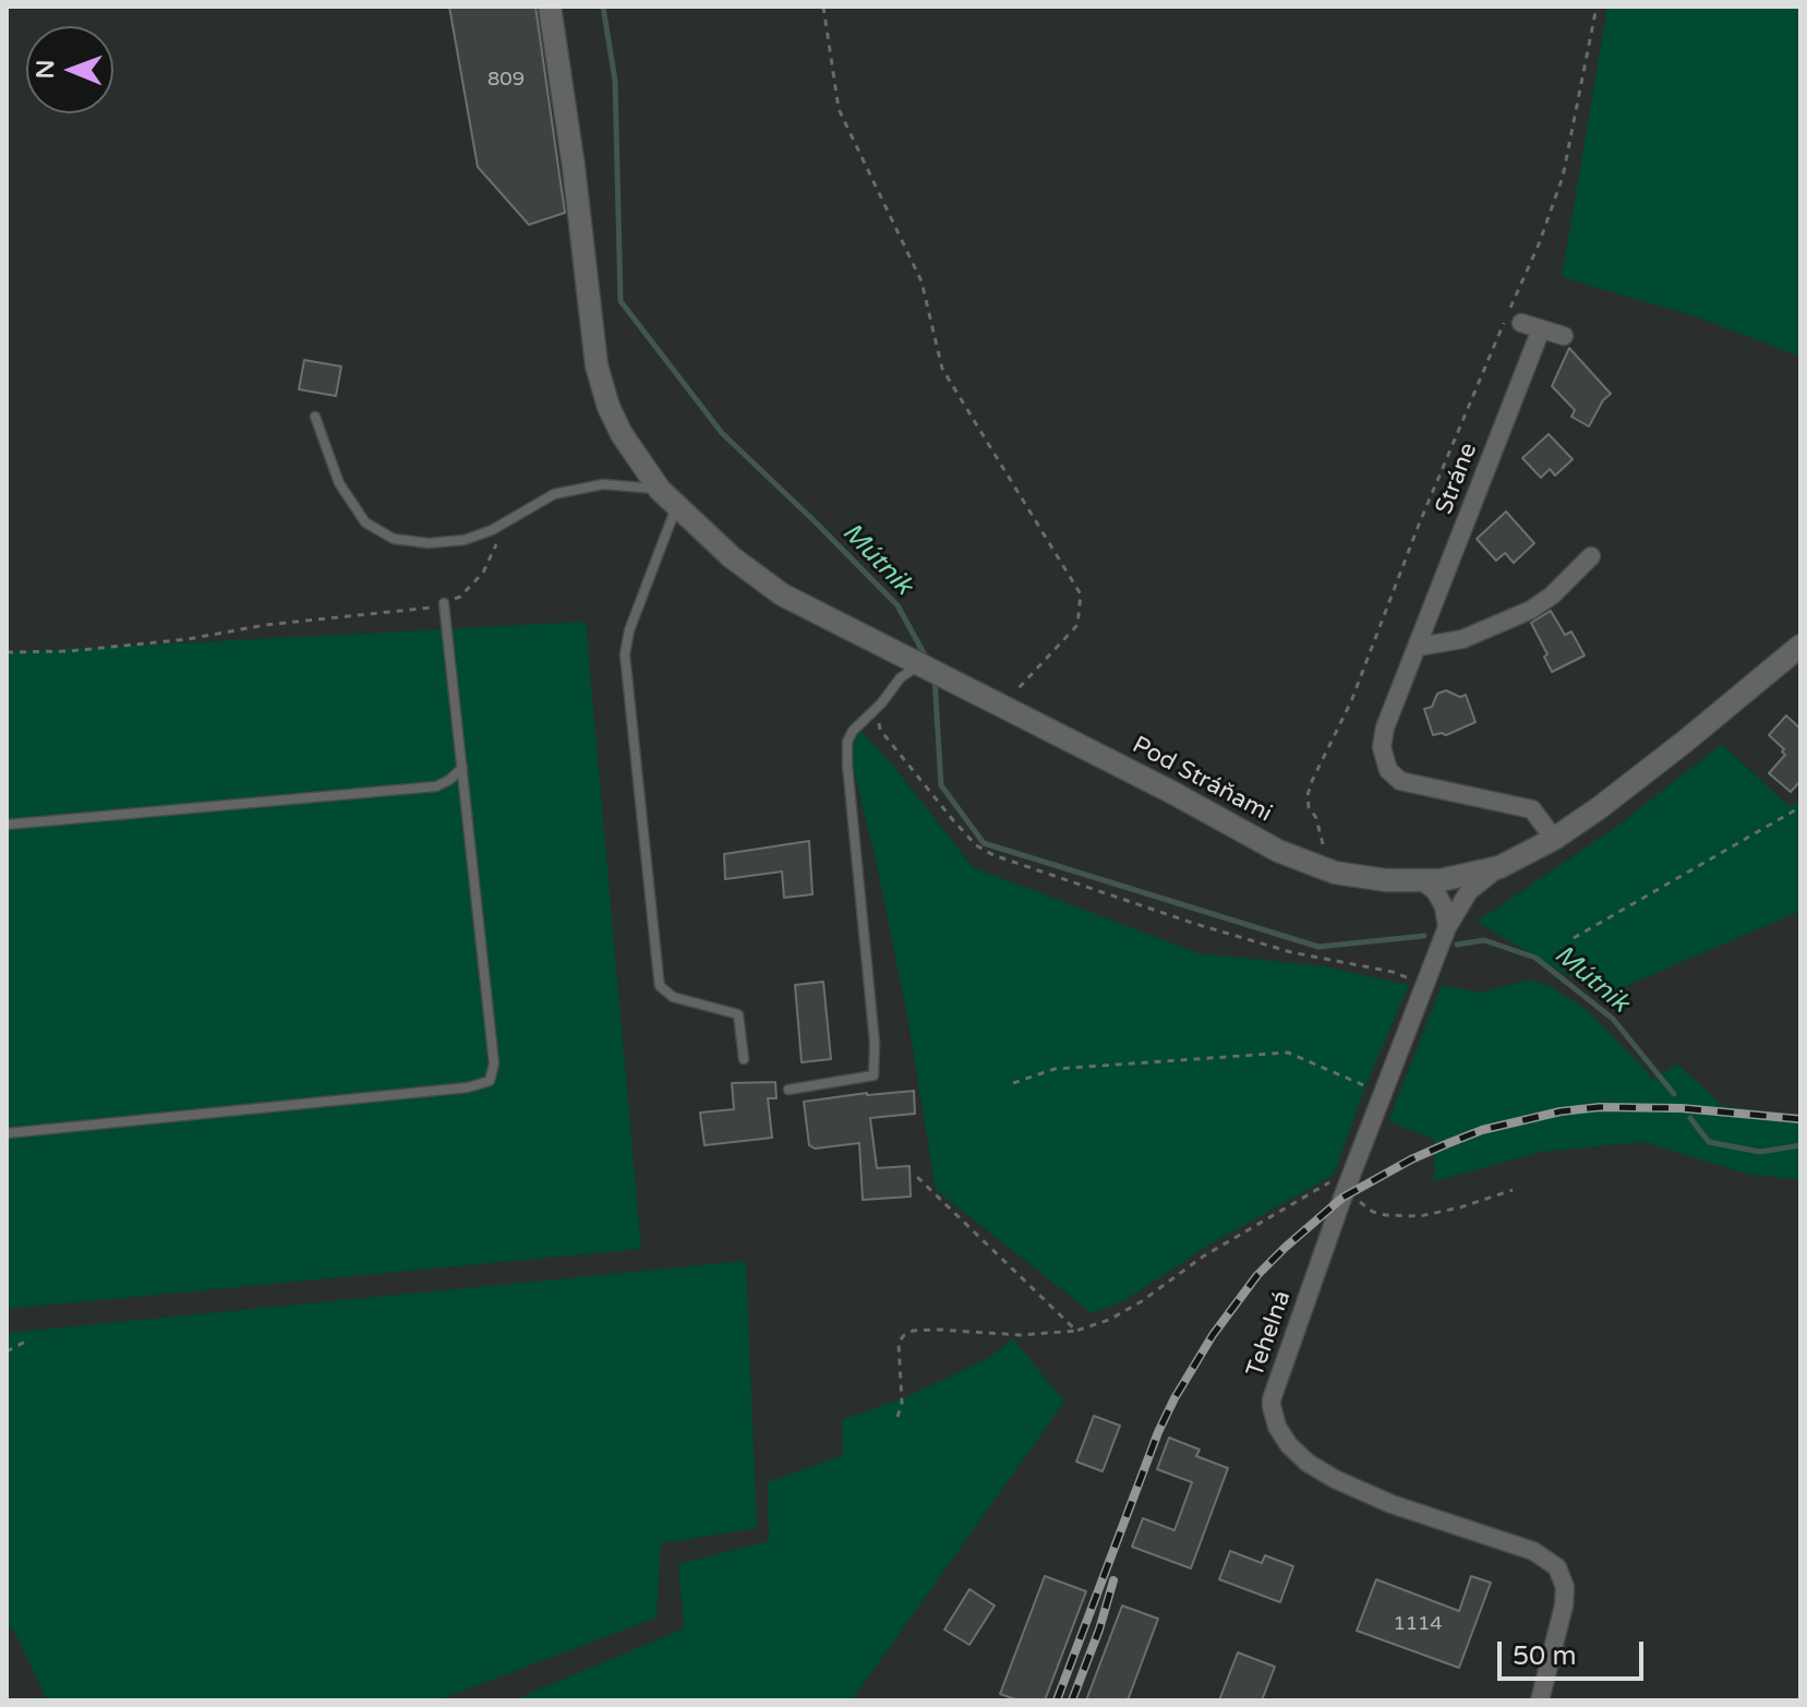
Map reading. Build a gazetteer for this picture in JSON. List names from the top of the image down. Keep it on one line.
{"streets":{"street":["Stráne","Pod Stráňami","Tehelná"]},"crossings":[["Stráne","Pod Stráňami"],["Pod Stráňami","Tehelná"]],"water":["Mútnik"],"house_numbers":["809","1114"],"scale_bar":"50 m","north":"left"}
